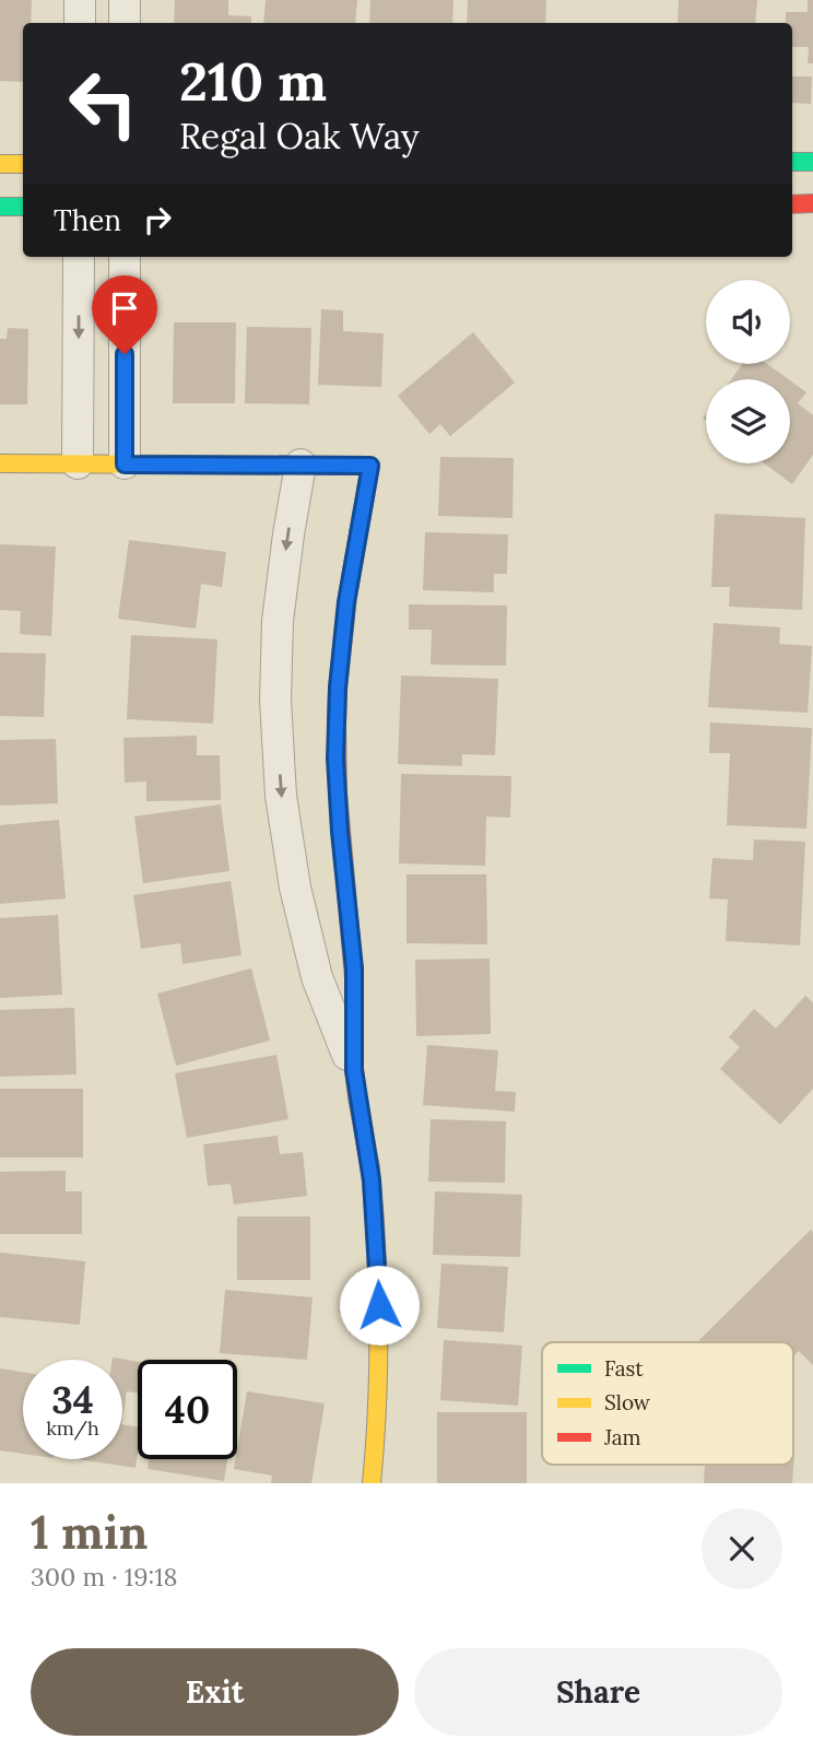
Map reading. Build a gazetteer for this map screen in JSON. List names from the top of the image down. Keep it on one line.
{"legend":["Fast","Slow","Jam"],"page":{"turn":["210 m","Regal Oak Way"],"then":"Then","speed":"34 km/h","limit":"40","heading":["1 min","300 m · 19:18"],"buttons":["Exit","Share"]}}
